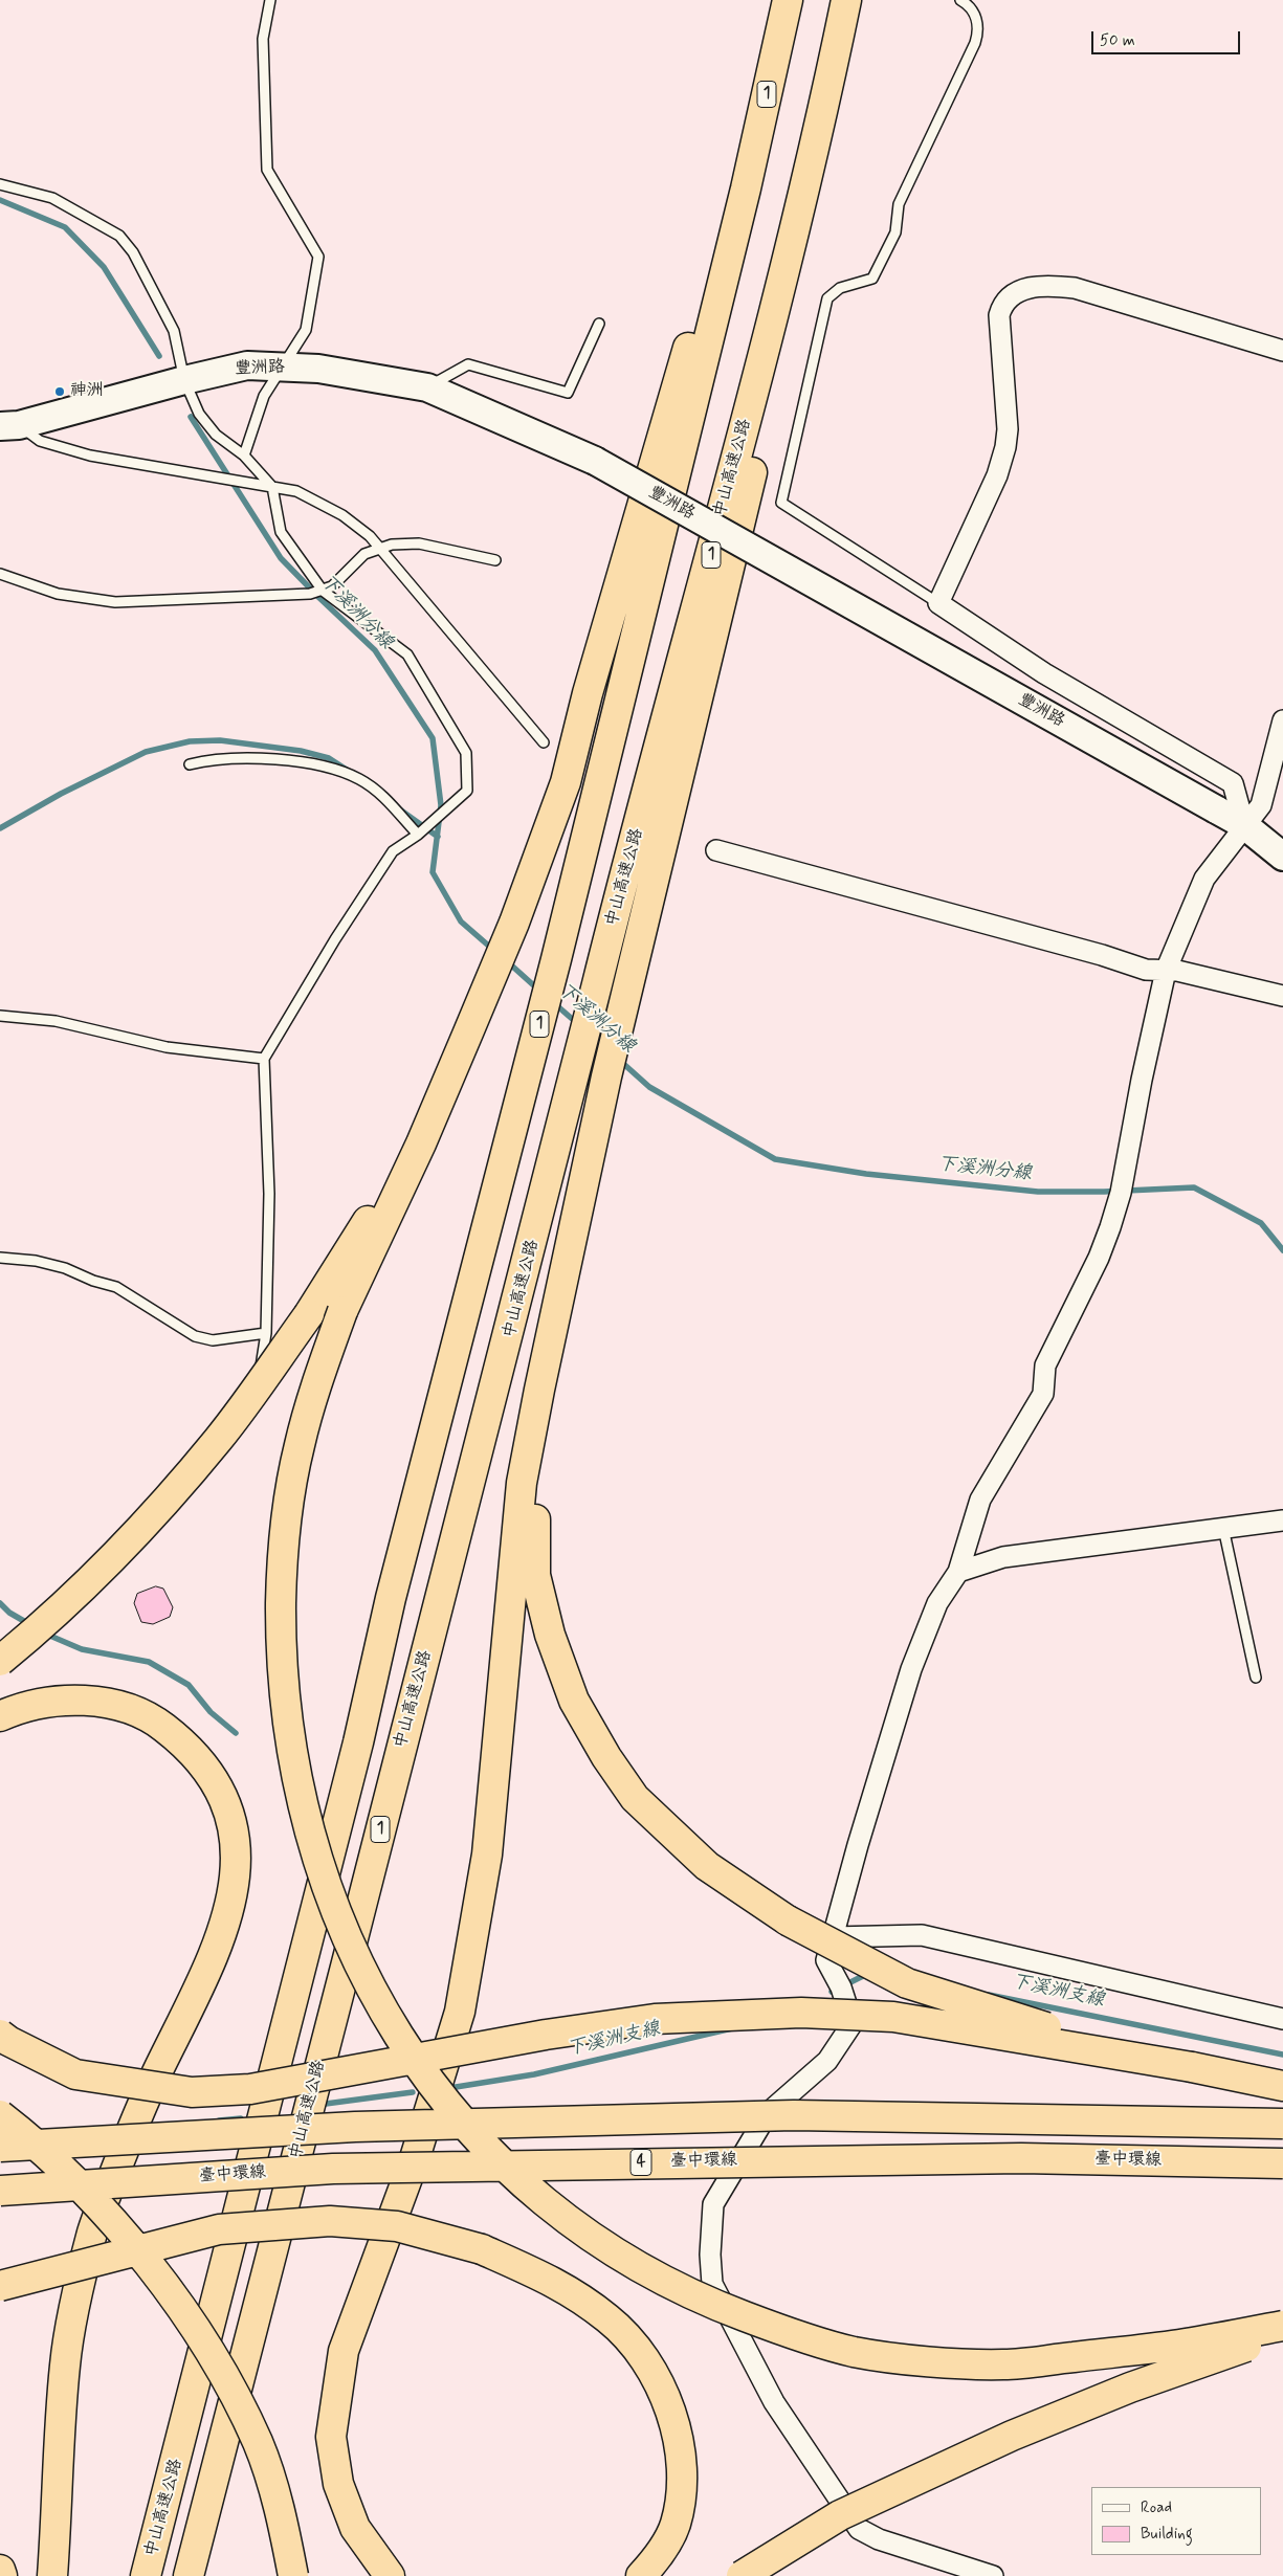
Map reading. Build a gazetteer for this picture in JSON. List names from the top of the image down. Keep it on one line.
{"streets":{"highway":["1","中山高速公路","臺中環線","4"],"street":["豐洲路"]},"water":["下溪洲分線","下溪洲支線"],"places":["神洲"],"legend":["Road","Building"],"scale_bar":"50 m"}
